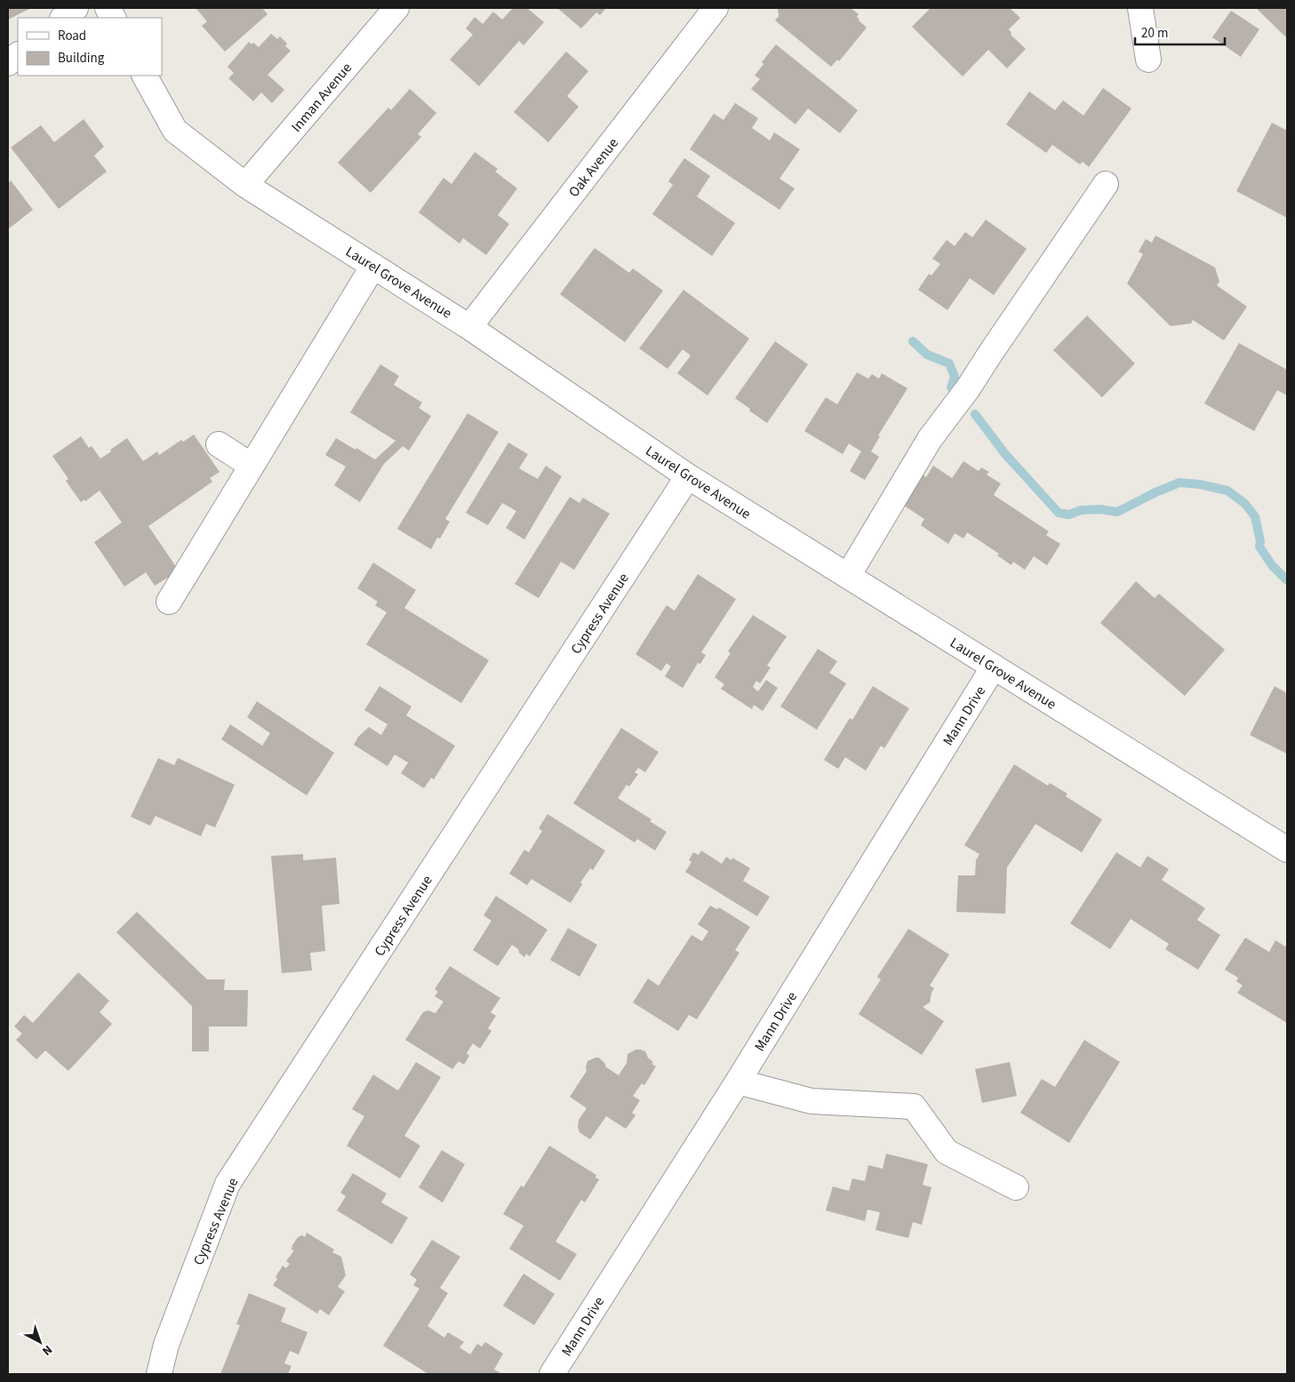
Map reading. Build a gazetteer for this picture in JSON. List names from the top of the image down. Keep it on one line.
{"streets":{"street":["Inman Avenue","Oak Avenue","Laurel Grove Avenue","Cypress Avenue","Mann Drive"]},"crossings":[["Inman Avenue","Laurel Grove Avenue"],["Oak Avenue","Laurel Grove Avenue"],["Laurel Grove Avenue","Cypress Avenue"],["Laurel Grove Avenue","Mann Drive"]],"legend":["Road","Building"],"scale_bar":"20 m","north":"bottom right"}
